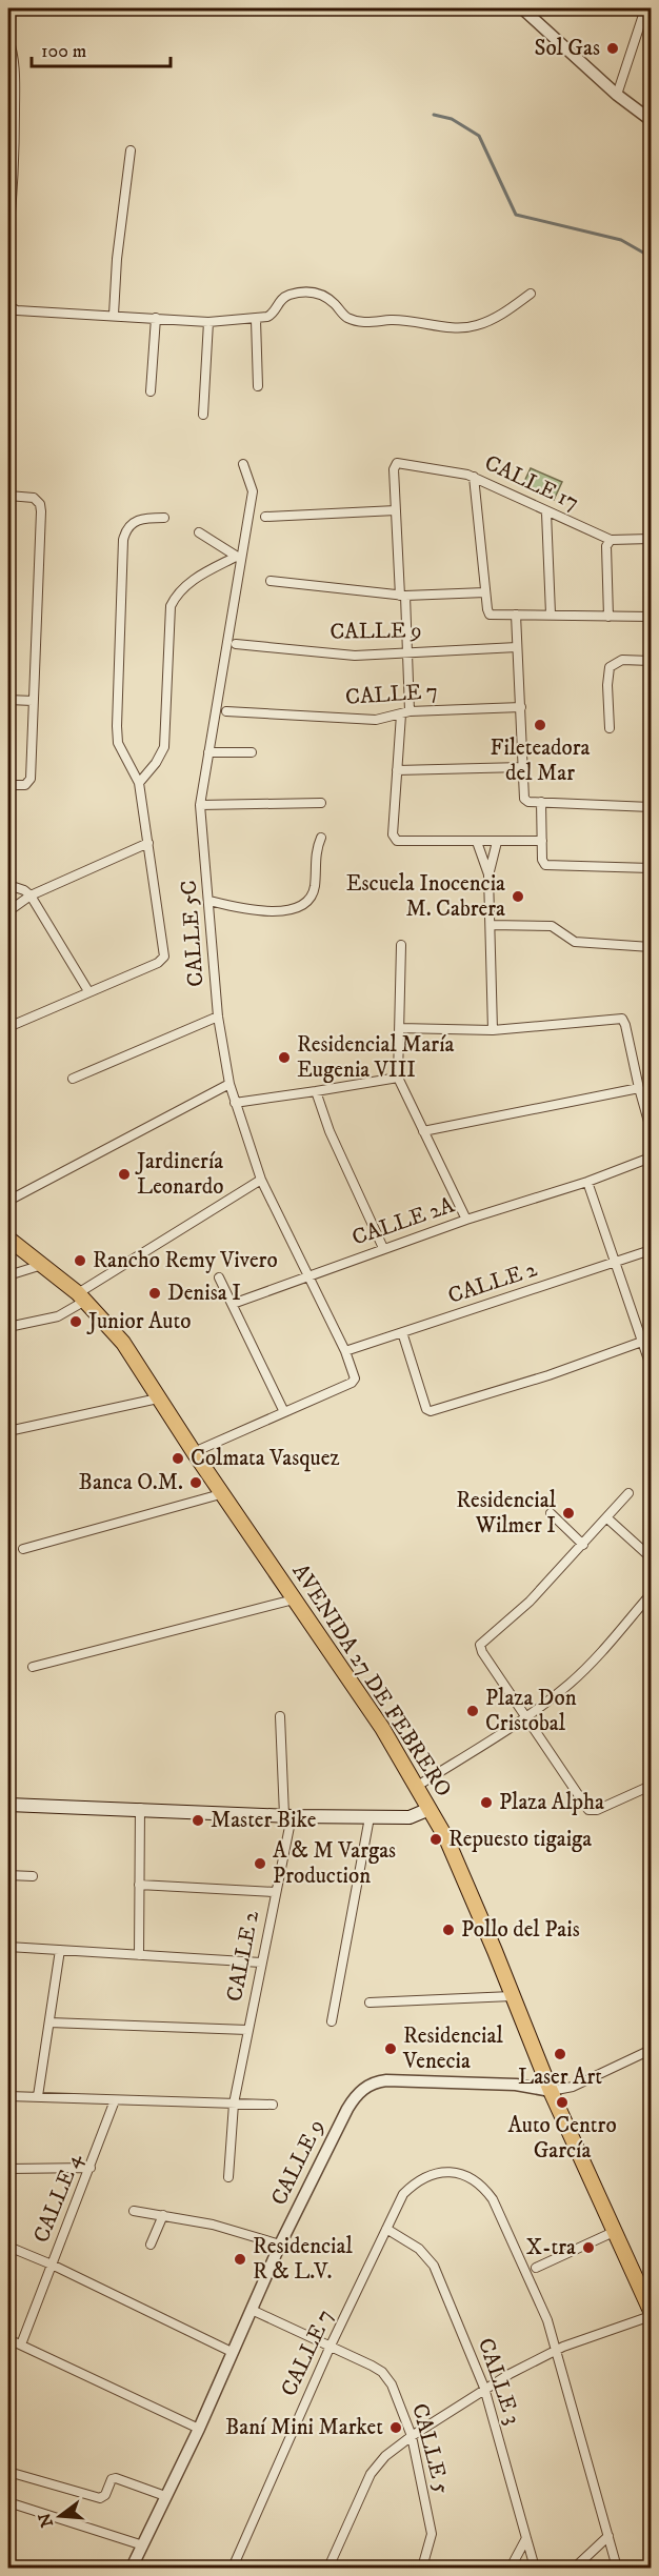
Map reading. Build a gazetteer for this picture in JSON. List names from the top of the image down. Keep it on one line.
{"streets":{"main road":["AVENIDA 27 DE FEBRERO"],"street":["CALLE 17","CALLE 9","CALLE 7","CALLE 5C","CALLE 2A","CALLE 2","CALLE 4","CALLE 3","CALLE 5"]},"crossings":[["CALLE 9","AVENIDA 27 DE FEBRERO"],["CALLE 9","CALLE 5"],["CALLE 7","CALLE 3"],["CALLE 7","CALLE 5"],["CALLE 5C","CALLE 2A"],["CALLE 5C","CALLE 2"]],"places":["Sol Gas","Fileteadora del Mar","Escuela Inocencia M. Cabrera","Residencial María Eugenia VIII","Jardinería Leonardo","Rancho Remy Vivero","Denisa I","Junior Auto","Colmata Vasquez","Banca O.M.","Residencial Wilmer I","Plaza Don Cristobal","Plaza Alpha","Master Bike","Repuesto tigaiga","A & M Vargas Production","Pollo del Pais","Residencial Venecia","Laser Art","Auto Centro García","X-tra","Residencial R & L.V.","Baní Mini Market"],"scale_bar":"100 m","north":"left"}
